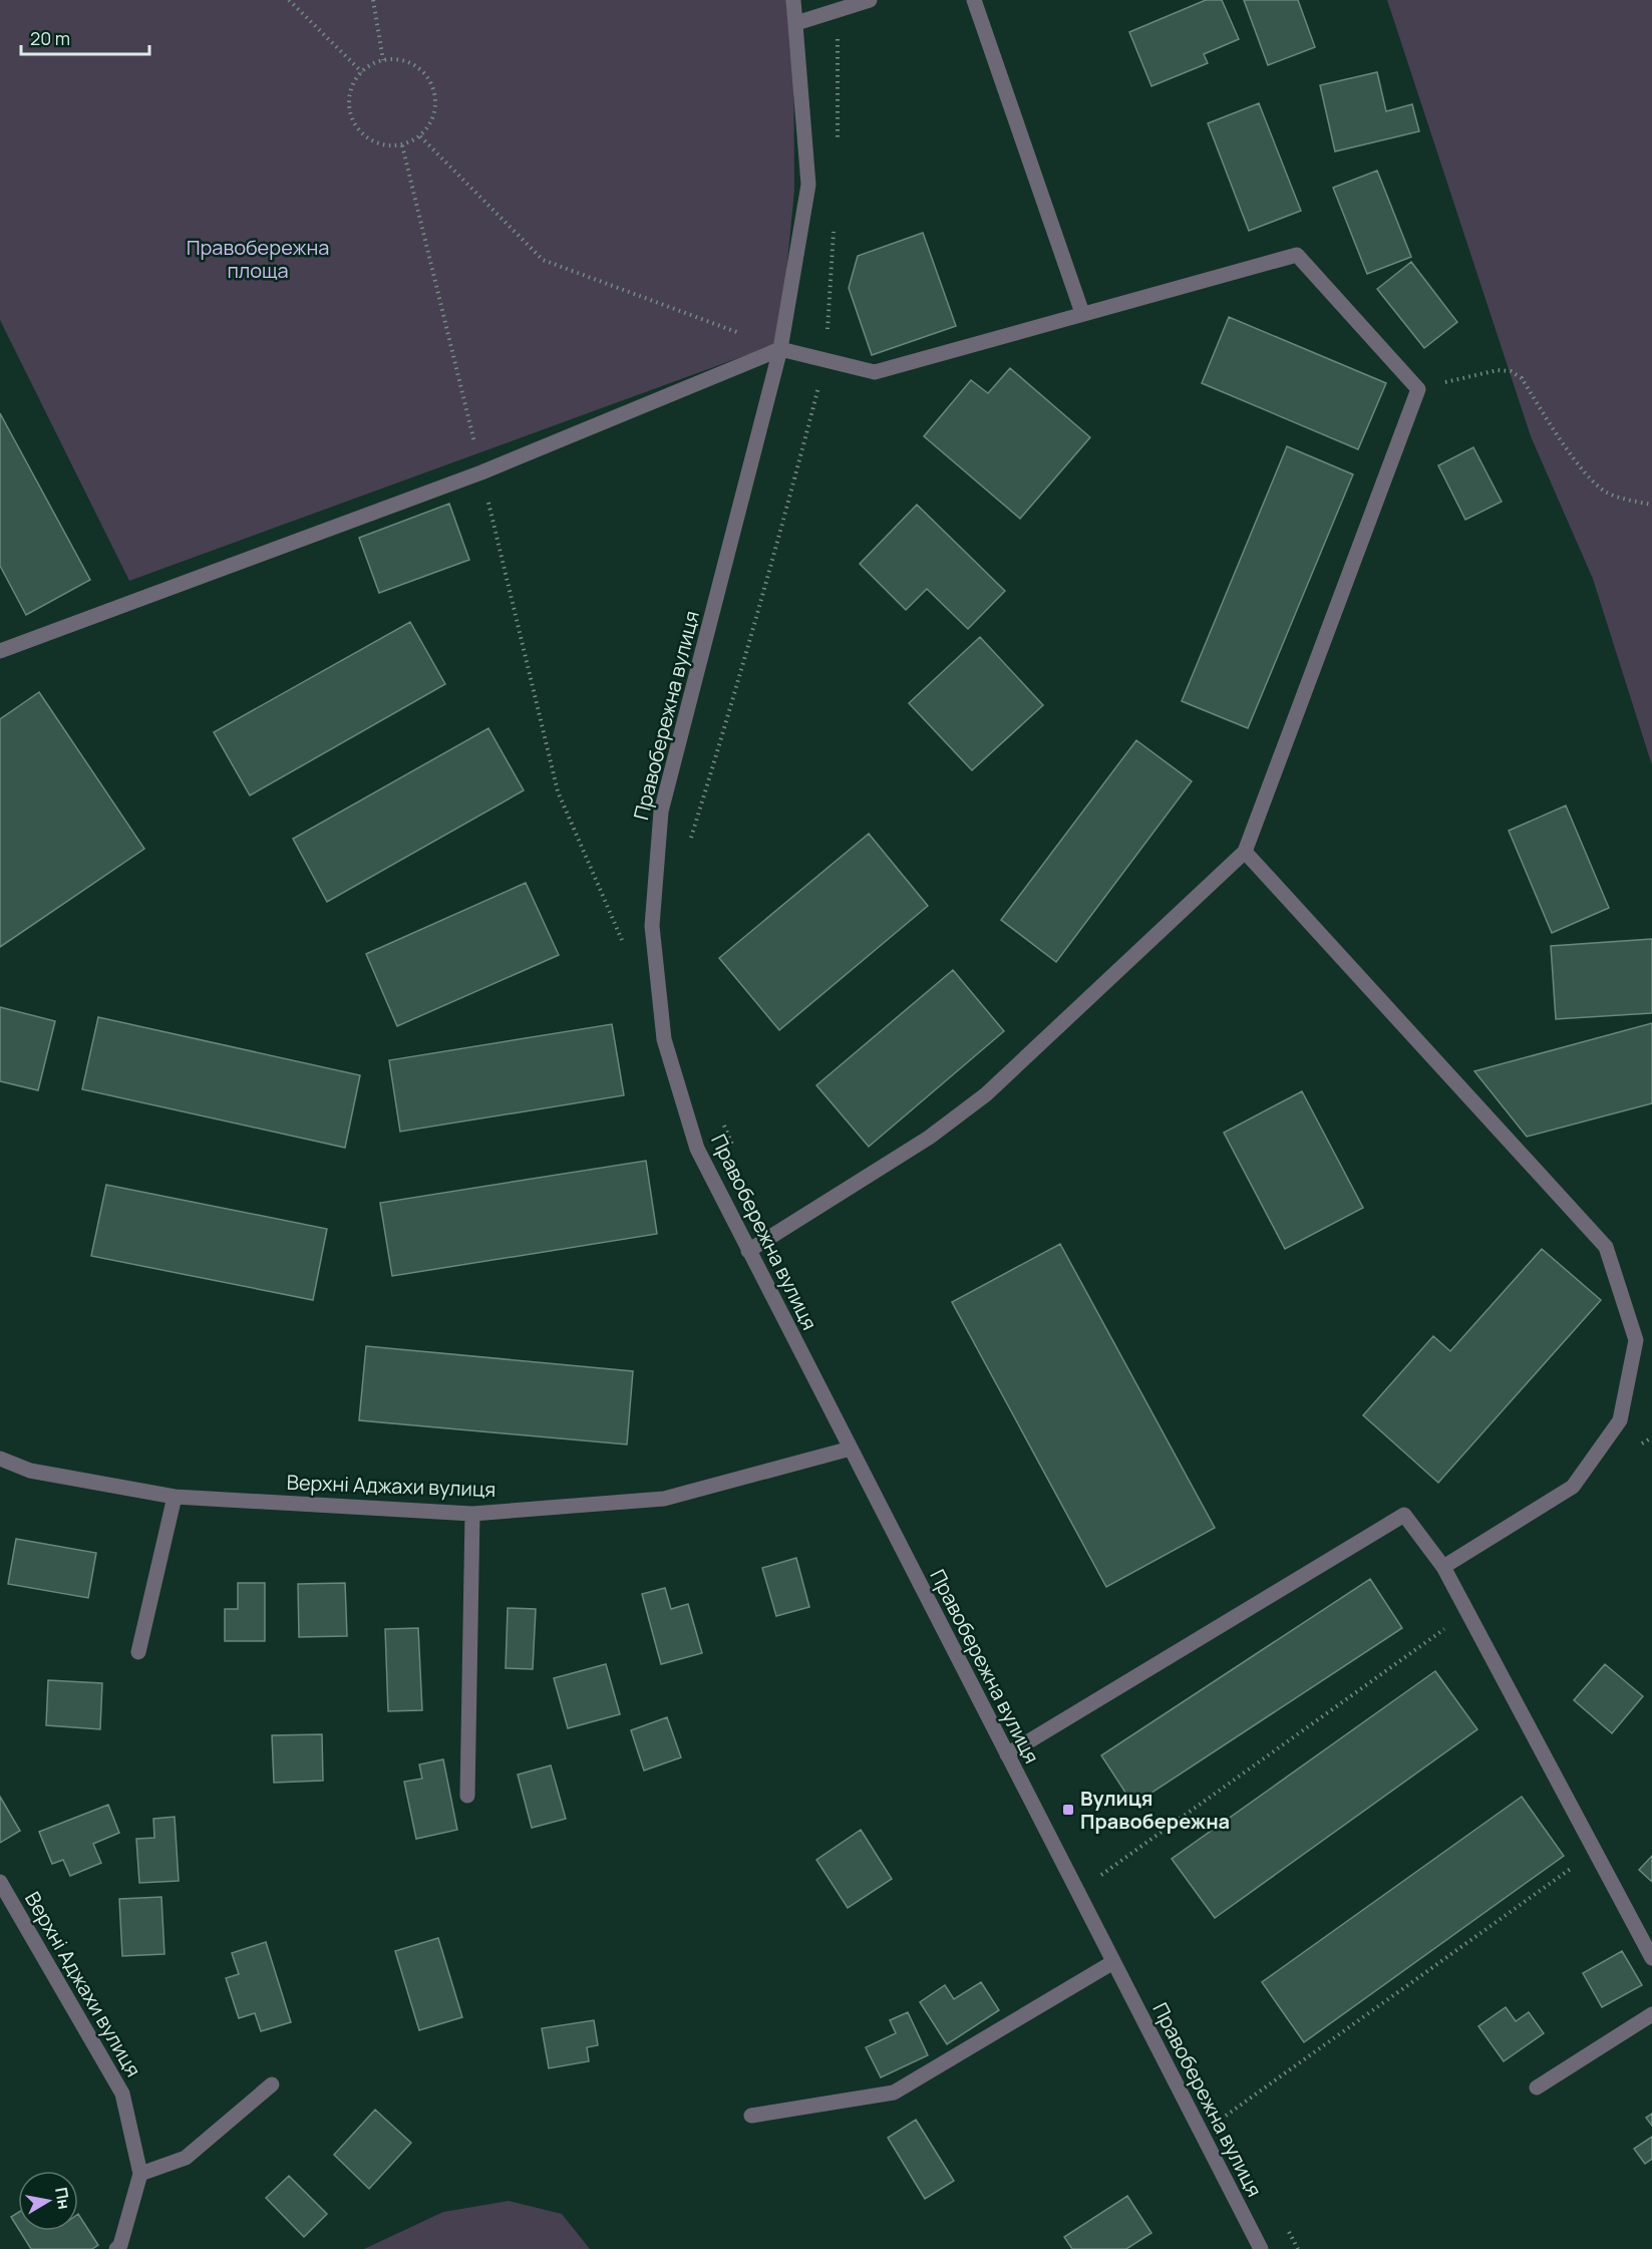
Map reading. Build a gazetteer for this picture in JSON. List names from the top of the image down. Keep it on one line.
{"streets":{"street":["Правобережна вулиця","Верхні Аджахи вулиця"]},"crossings":[["Правобережна вулиця","Верхні Аджахи вулиця"]],"parks":["Правобережна площа"],"places":{"transit":["Вулиця Правобережна"]},"scale_bar":"20 m","north":"right"}
